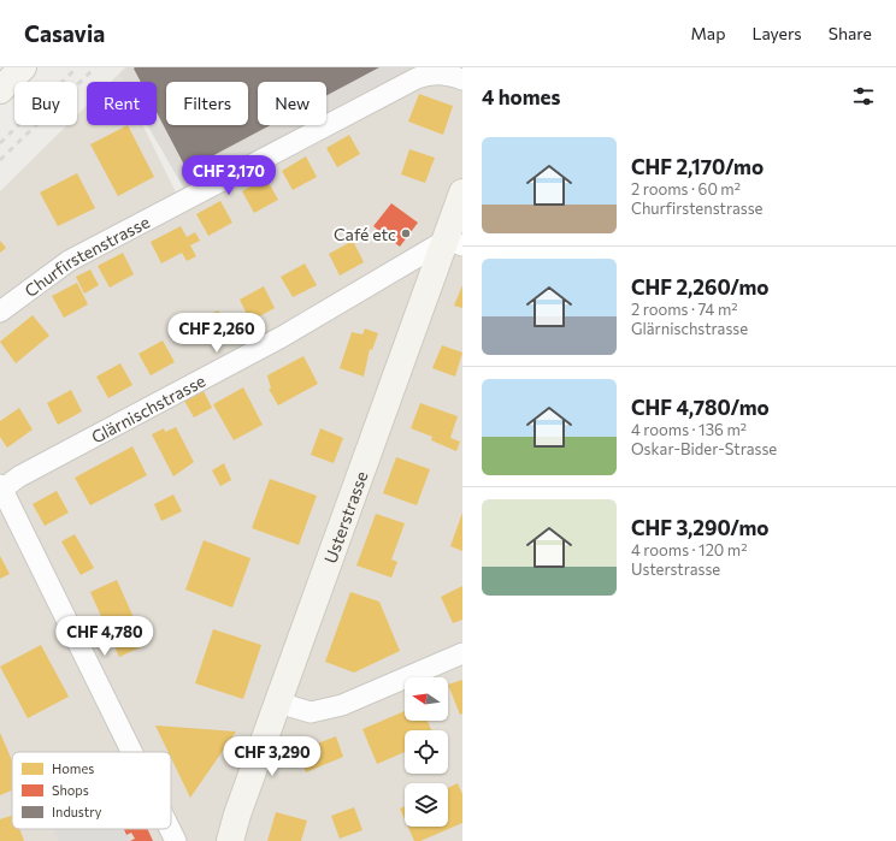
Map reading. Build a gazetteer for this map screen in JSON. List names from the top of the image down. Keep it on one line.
{"streets":{"street":["Churfirstenstrasse","Glärnischstrasse","Usterstrasse"]},"crossings":[["Glärnischstrasse","Usterstrasse"]],"places":["Café etc"],"legend":["Homes","Shops","Industry"],"north":"left","page":{"header":"Casavia","nav":["Map","Layers","Share"],"heading":"4 homes","chip":["Buy","Rent","Filters","New"],"list":[{"name":"CHF 2,170/mo","note":"2 rooms · 60 m² · Churfirstenstrasse"},{"name":"CHF 2,260/mo","note":"2 rooms · 74 m² · Glärnischstrasse"},{"name":"CHF 4,780/mo","note":"4 rooms · 136 m² · Oskar-Bider-Strasse"},{"name":"CHF 3,290/mo","note":"4 rooms · 120 m² · Usterstrasse"}],"price":["CHF 2,170","CHF 2,260","CHF 4,780","CHF 3,290"]}}
